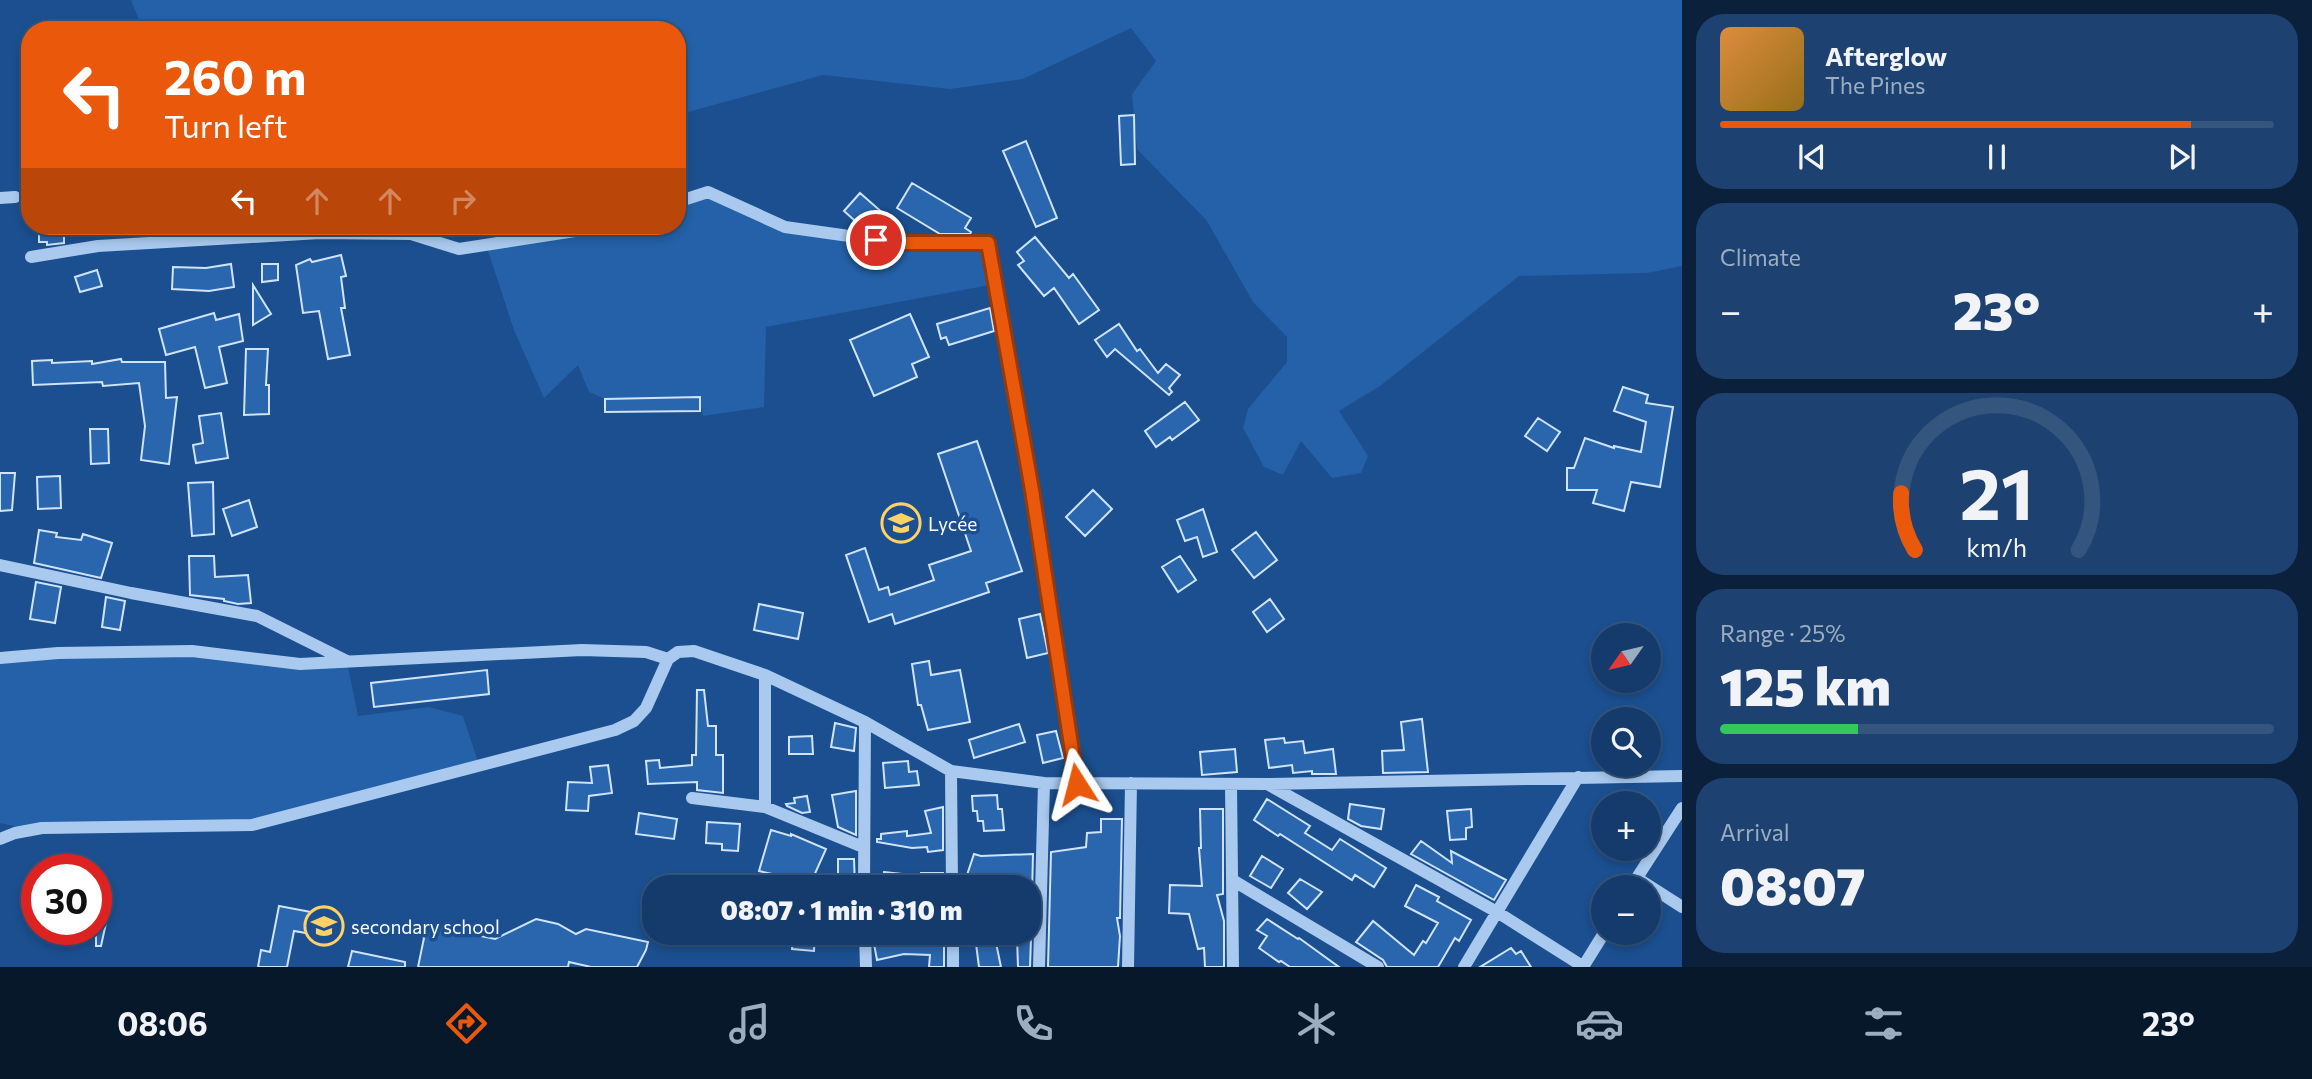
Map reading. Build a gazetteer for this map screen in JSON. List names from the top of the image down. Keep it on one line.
{"places":{"school or university":["Lycée","secondary school"]},"north":"bottom left","page":{"turn":["260 m","Turn left"],"song":["Afterglow","The Pines"],"tile":["Climate",["Range · 25%","125 km"],["Arrival","08:07"]],"heat":["−","23°","+"],"map_buttons":["+","−"],"limit":"30","trip":"08:07 · 1 min · 310 m","tabs":["08:06","23°"],"gauge":["21","km/h"]}}
